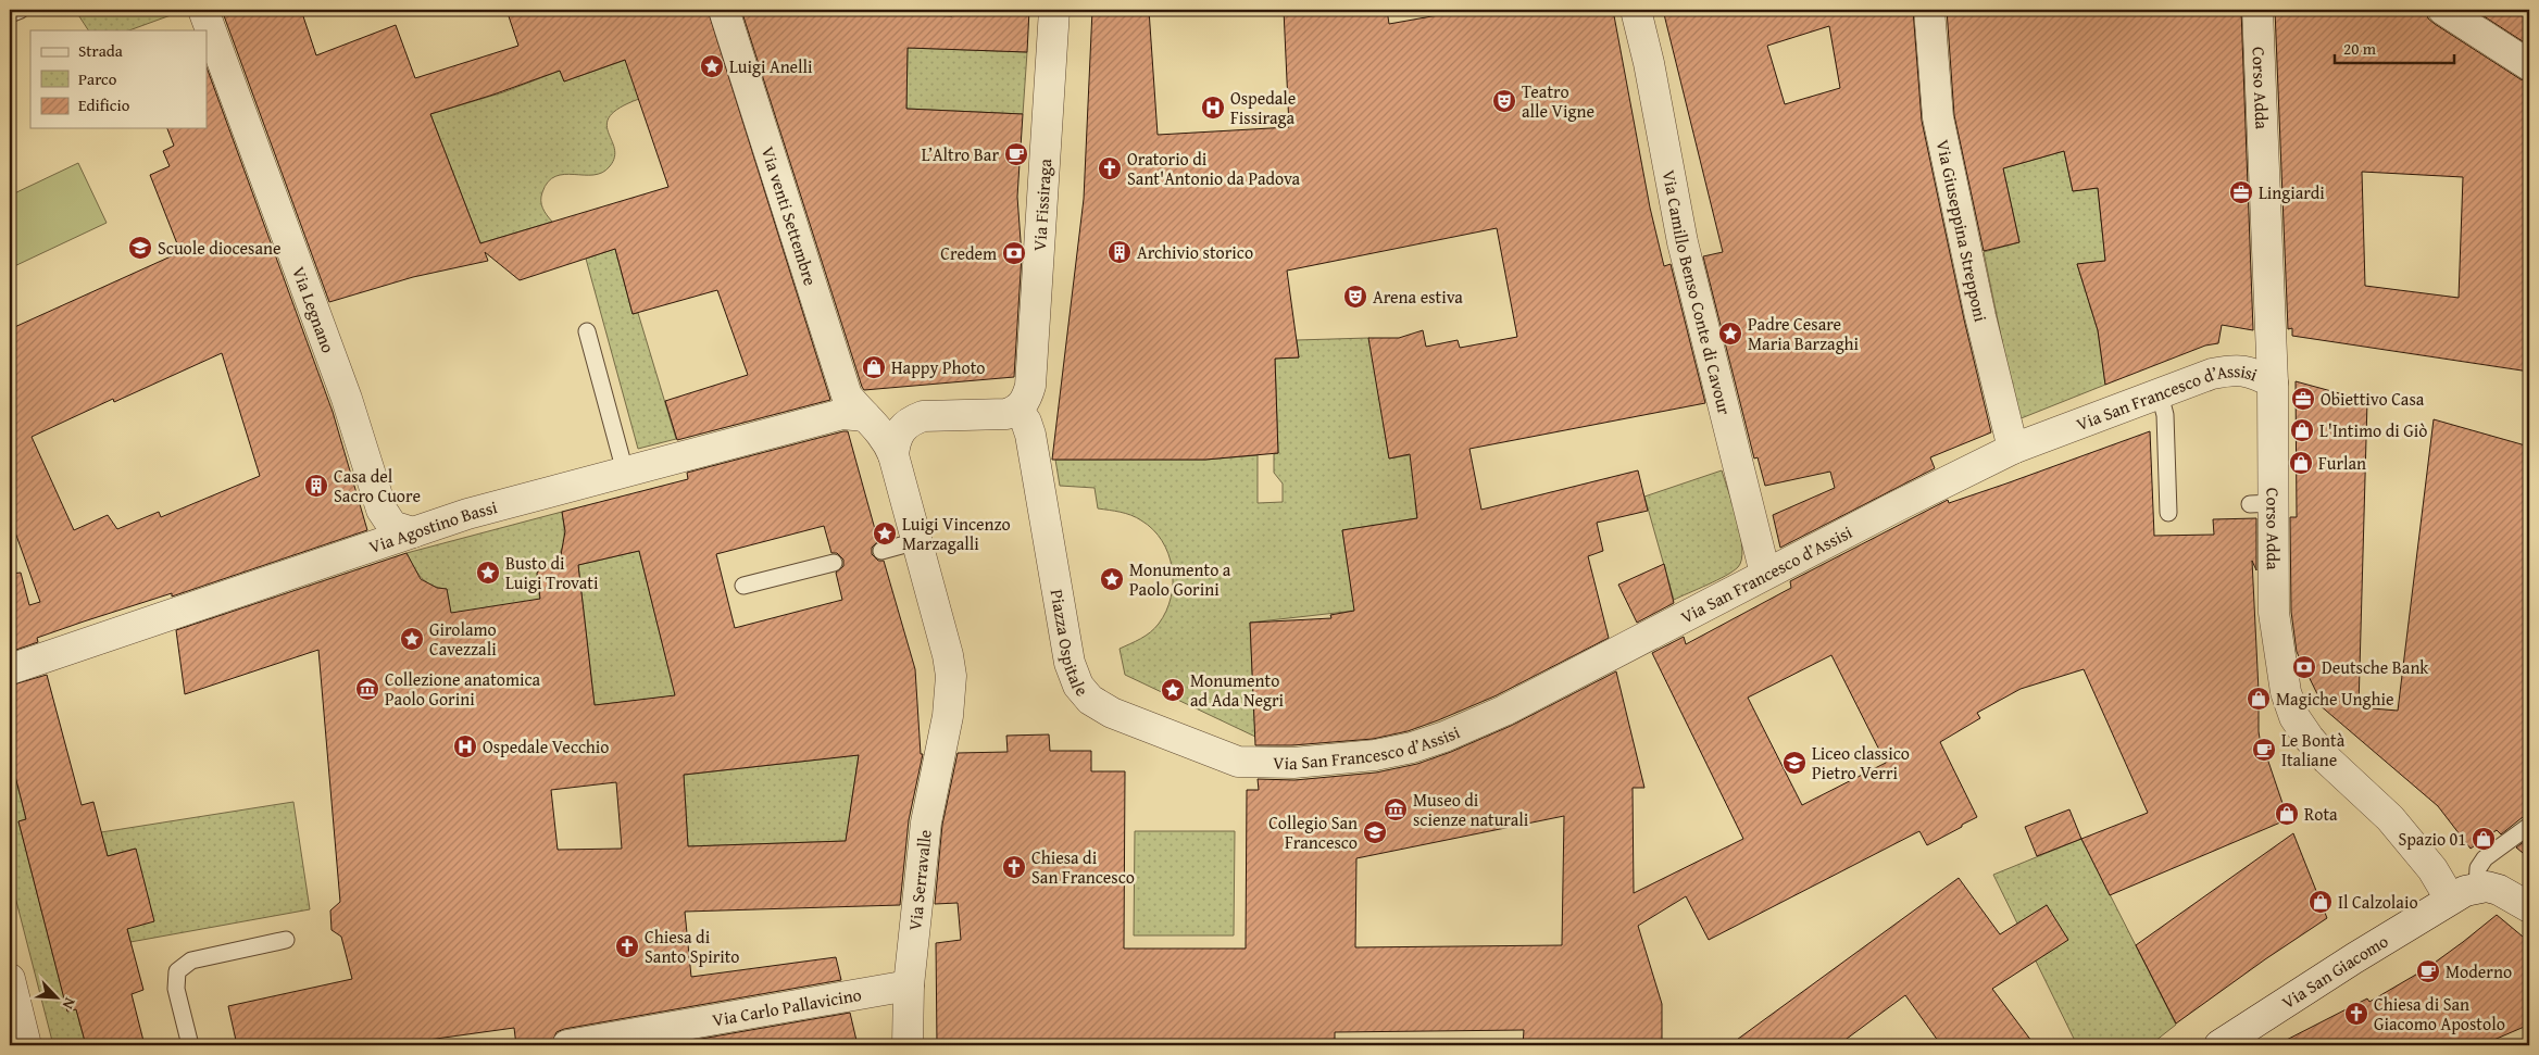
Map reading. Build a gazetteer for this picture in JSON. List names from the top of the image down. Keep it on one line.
{"streets":{"street":["Corso Adda","Via Fissiraga","Via venti Settembre","Via Giuseppina Strepponi","Via Camillo Benso Conte di Cavour","Via Legnano","Via San Francesco d’Assisi","Via Agostino Bassi","Piazza Ospitale","Via Serravalle","Via San Giacomo","Via Carlo Pallavicino"]},"crossings":[["Corso Adda","Via San Francesco d’Assisi"],["Corso Adda","Via San Giacomo"],["Via Fissiraga","Piazza Ospitale"],["Via venti Settembre","Via Agostino Bassi"],["Via Giuseppina Strepponi","Via San Francesco d’Assisi"],["Via Camillo Benso Conte di Cavour","Via San Francesco d’Assisi"],["Via Legnano","Via Agostino Bassi"],["Via San Francesco d’Assisi","Piazza Ospitale"],["Via Serravalle","Via Carlo Pallavicino"]],"places":{"place":["Luigi Anelli","Padre Cesare Maria Barzaghi","Luigi Vincenzo Marzagalli","Busto di Luigi Trovati","Monumento a Paolo Gorini","Girolamo Cavezzali","Monumento ad Ada Negri"],"theatre":["Teatro alle Vigne","Arena estiva"],"hospital":["Ospedale Fissiraga","Ospedale Vecchio"],"cafe":["L’Altro Bar","Le Bontà Italiane","Moderno"],"church":["Oratorio di Sant'Antonio da Padova","Chiesa di San Francesco","Chiesa di Santo Spirito","Chiesa di San Giacomo Apostolo"],"office":["Lingiardi","Obiettivo Casa"],"school or university":["Scuole diocesane","Liceo classico Pietro Verri","Collegio San Francesco"],"building":["Archivio storico","Casa del Sacro Cuore"],"bank":["Credem","Deutsche Bank"],"shop":["Happy Photo","L'Intimo di Giò","Furlan","Magiche Unghie","Rota","Spazio 01","Il Calzolaio"],"museum":["Collezione anatomica Paolo Gorini","Museo di scienze naturali"]},"legend":["Strada","Parco","Edificio"],"scale_bar":"20 m","north":"bottom right"}
